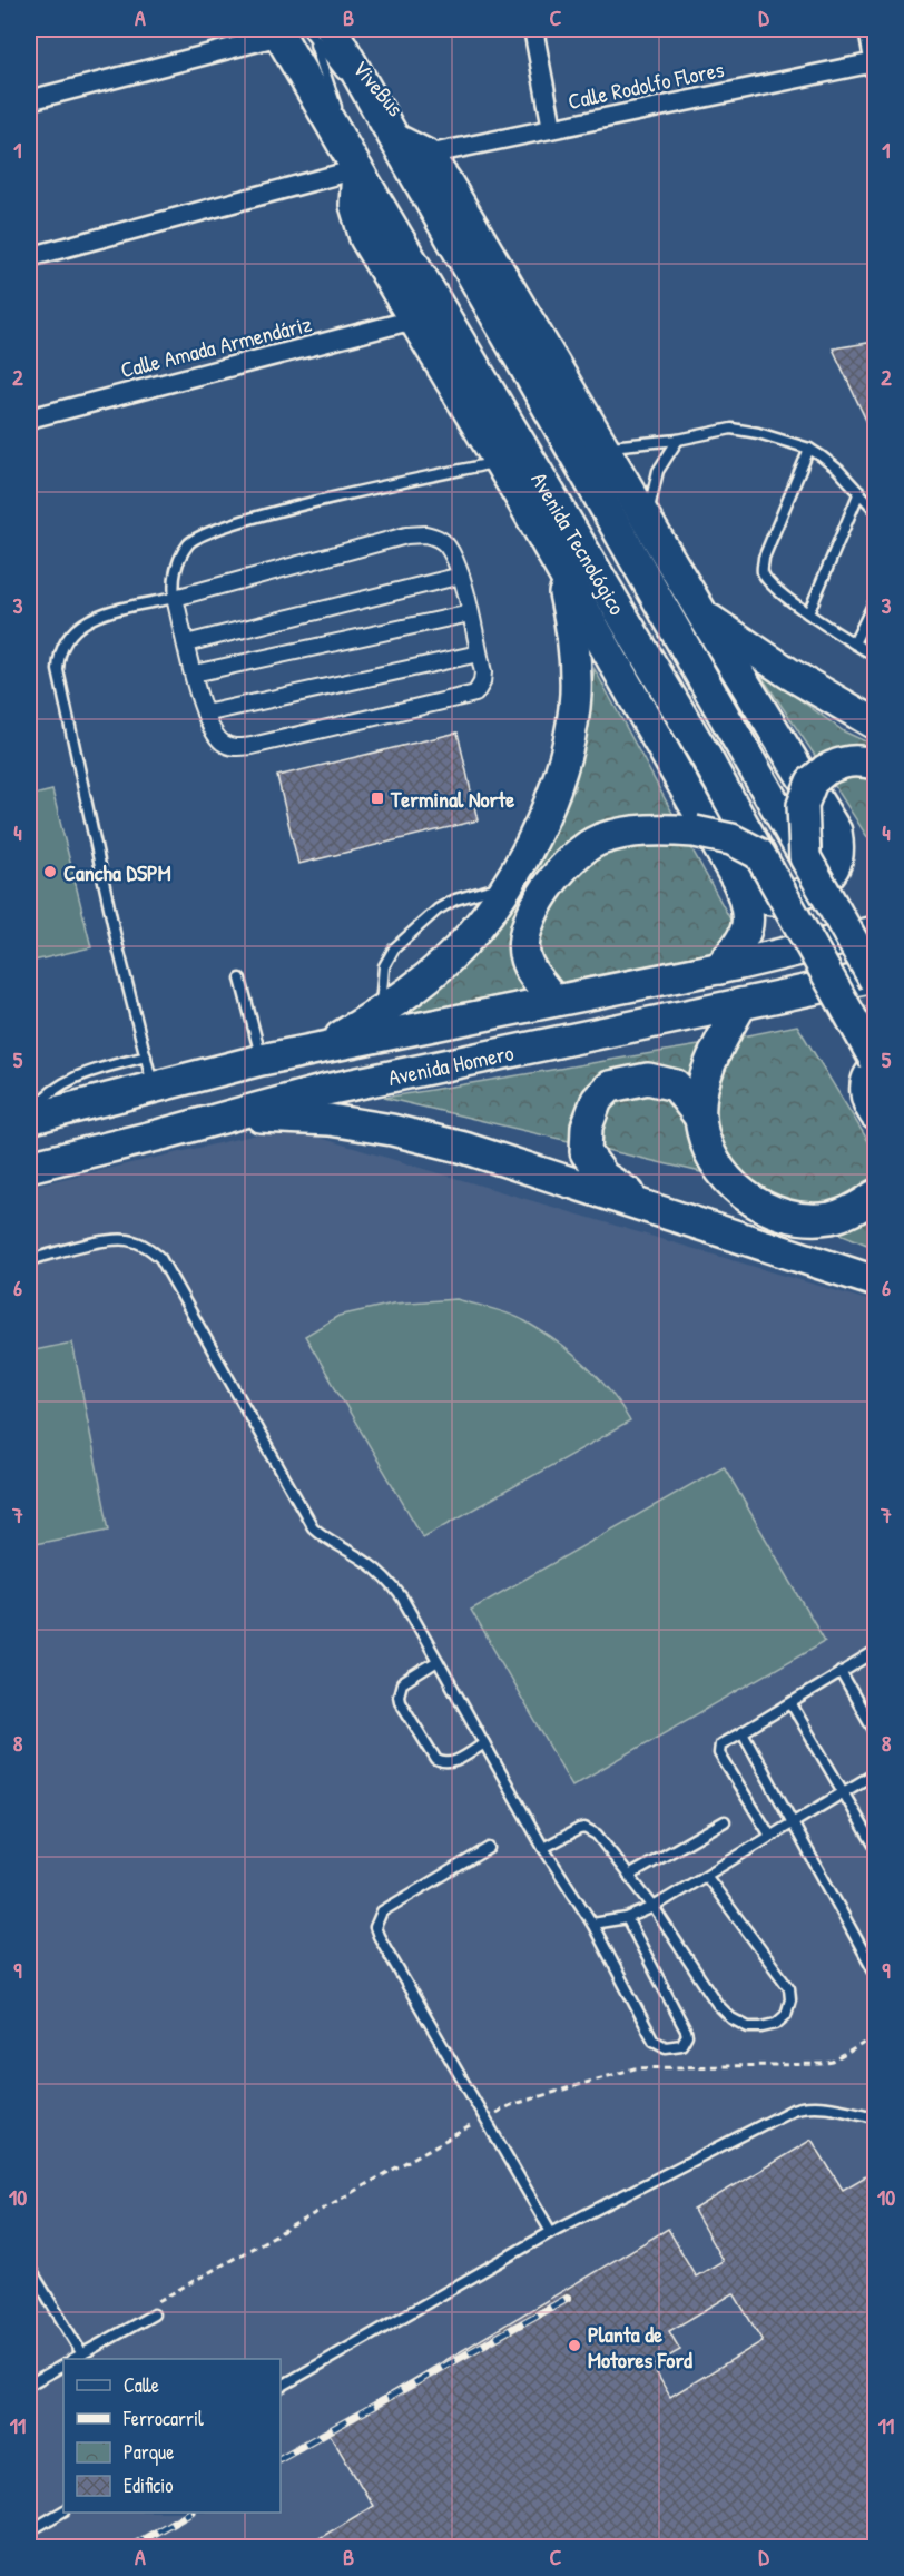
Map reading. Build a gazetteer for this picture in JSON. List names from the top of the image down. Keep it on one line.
{"streets":{"main road":["Avenida Tecnológico","Avenida Homero"],"street":["Calle Rodolfo Flores","Calle Amada Armendáriz"]},"crossings":[["Avenida Tecnológico","Avenida Homero"]],"places":{"transit":["Terminal Norte"],"other":["Cancha DSPM","Planta de Motores Ford"]},"legend":["Calle","Ferrocarril","Parque","Edificio"],"grid":{"columns":["A","B","C","D"],"rows":["1","2","3","4","5","6","7","8","9","10","11"]}}
